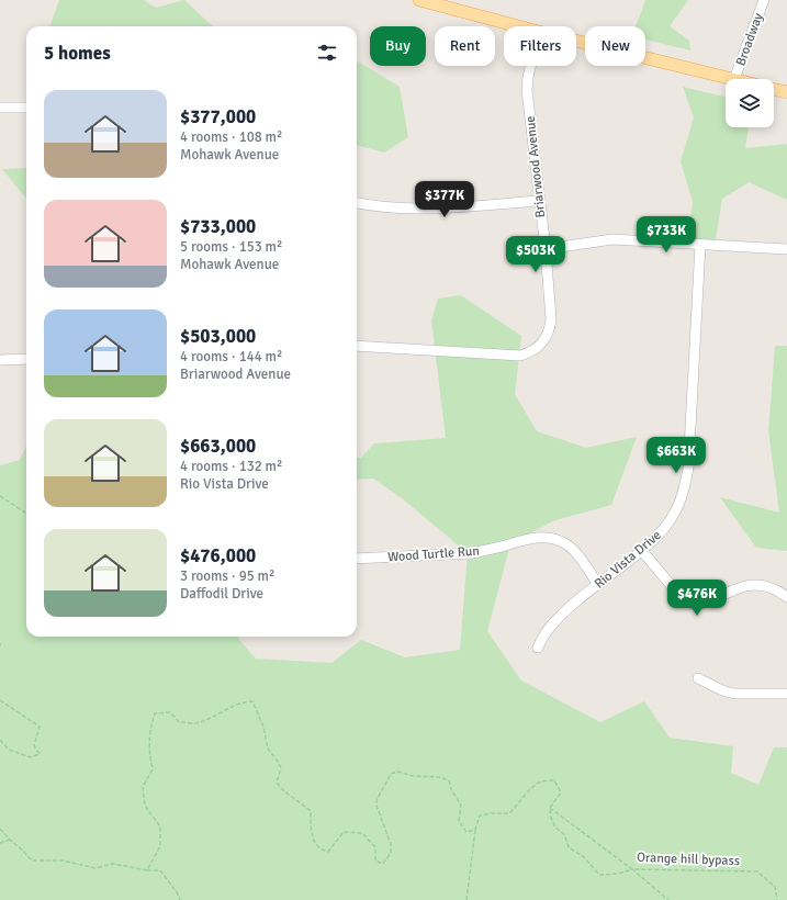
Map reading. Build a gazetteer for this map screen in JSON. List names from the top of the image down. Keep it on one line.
{"streets":{"street":["Broadway","Briarwood Avenue","Wood Turtle Run","Rio Vista Drive"],"path":["Orange hill bypass"]},"crossings":[["Wood Turtle Run","Rio Vista Drive"]],"page":{"chip":["Buy","Rent","Filters","New"],"heading":"5 homes","list":[{"name":"$377,000","note":"4 rooms · 108 m² · Mohawk Avenue"},{"name":"$733,000","note":"5 rooms · 153 m² · Mohawk Avenue"},{"name":"$503,000","note":"4 rooms · 144 m² · Briarwood Avenue"},{"name":"$663,000","note":"4 rooms · 132 m² · Rio Vista Drive"},{"name":"$476,000","note":"3 rooms · 95 m² · Daffodil Drive"}],"price":["$377K","$733K","$503K","$663K","$476K"]}}
